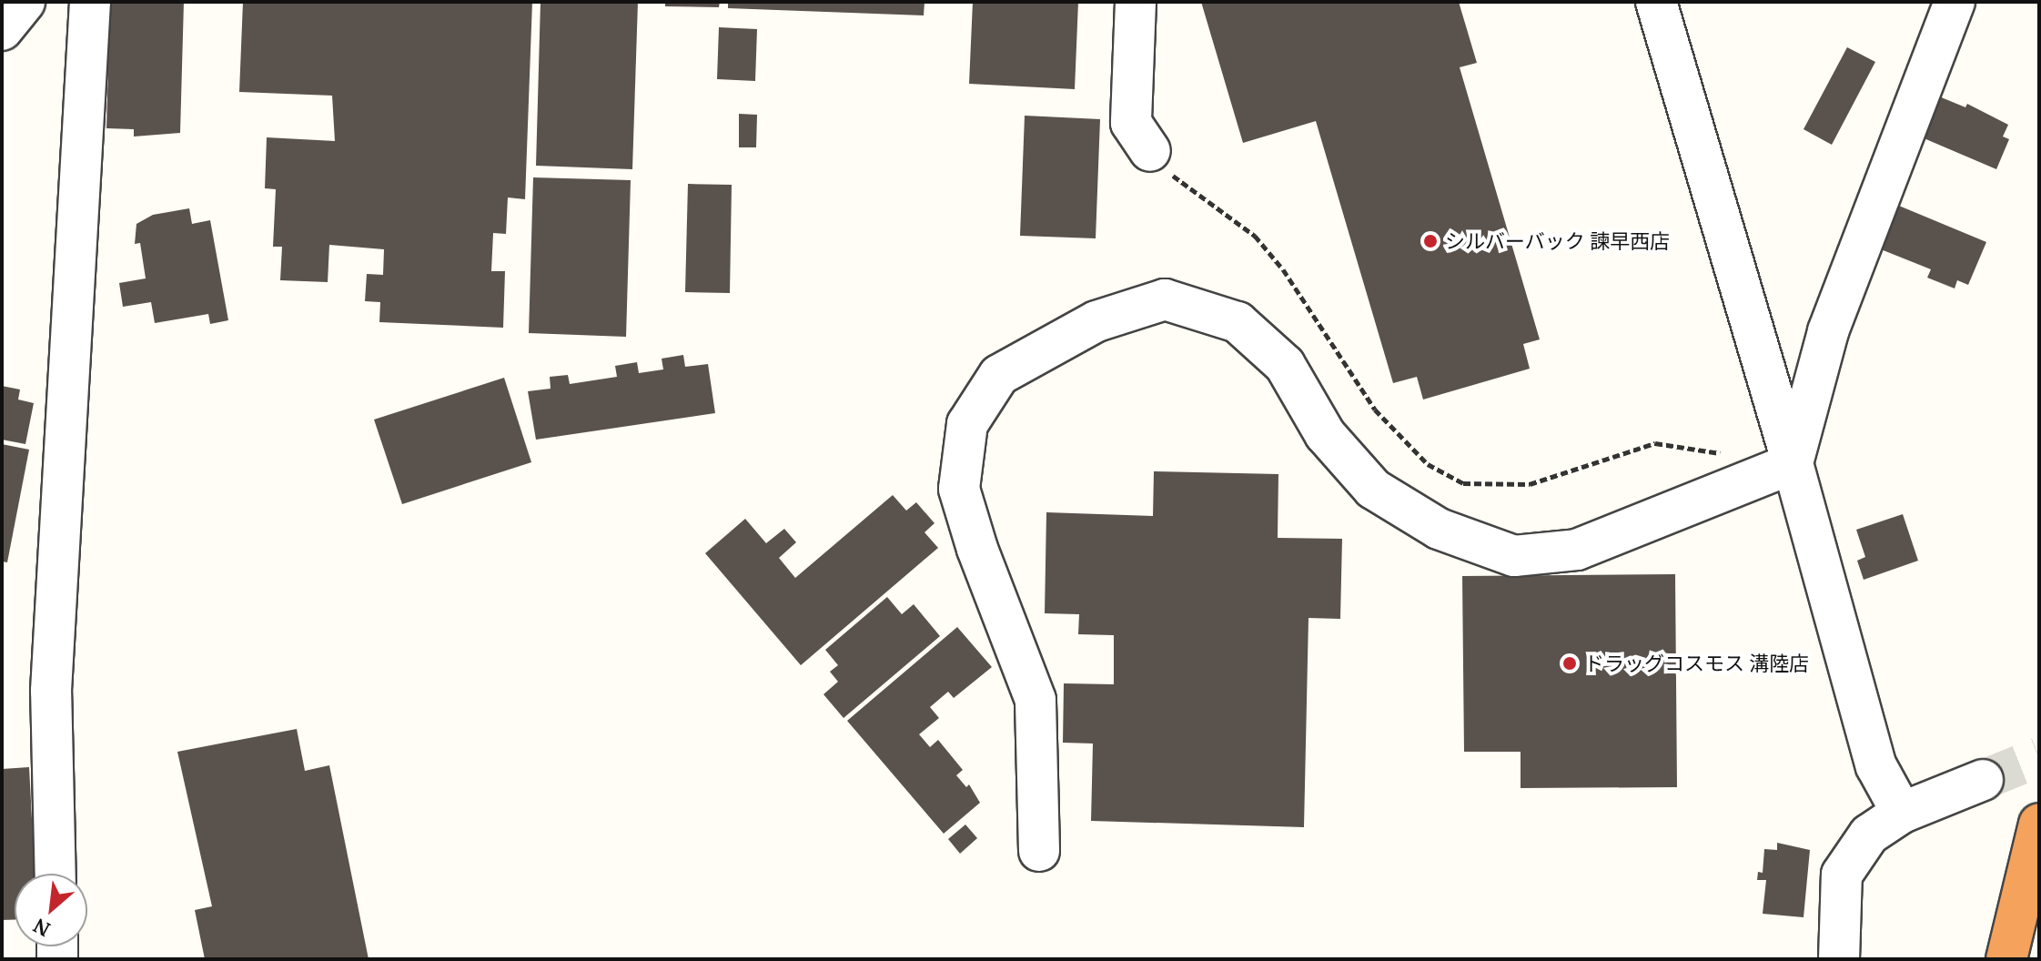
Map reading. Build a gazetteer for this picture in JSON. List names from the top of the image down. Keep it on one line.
{"places":["シルバーバック 諫早西店","ドラッグコスモス 溝陸店"],"north":"bottom left"}
